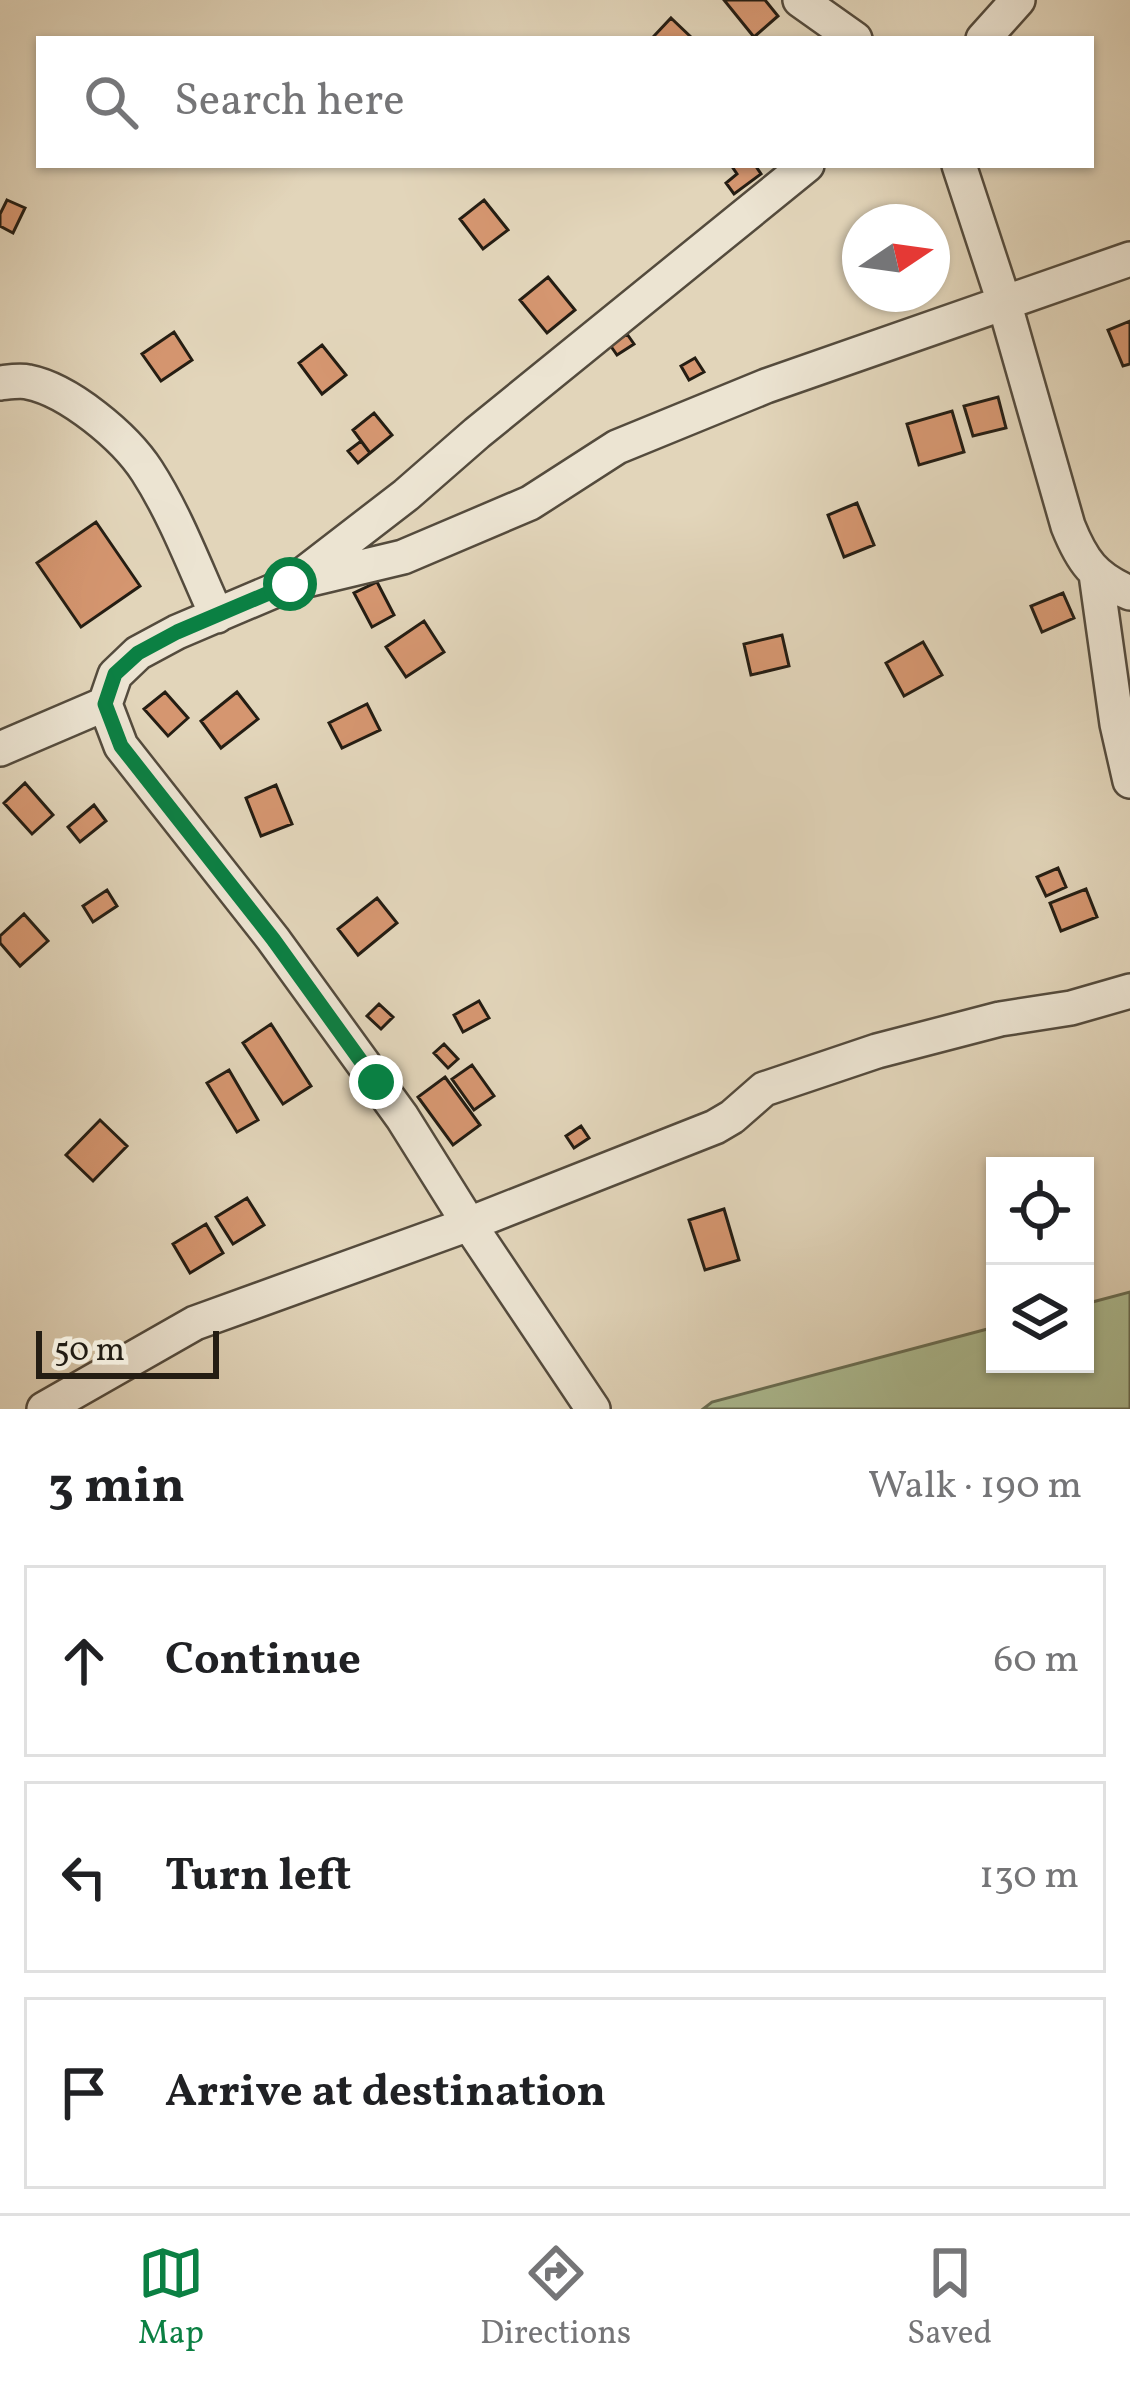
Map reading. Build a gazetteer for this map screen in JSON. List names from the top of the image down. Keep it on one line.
{"scale_bar":"50 m","north":"right","page":{"search":"Search here","scale":"50 m","heading":["3 min","Walk · 190 m"],"list":[["Continue","60 m"],["Turn left","130 m"],"Arrive at destination"],"nav":["Map","Directions","Saved"]}}
